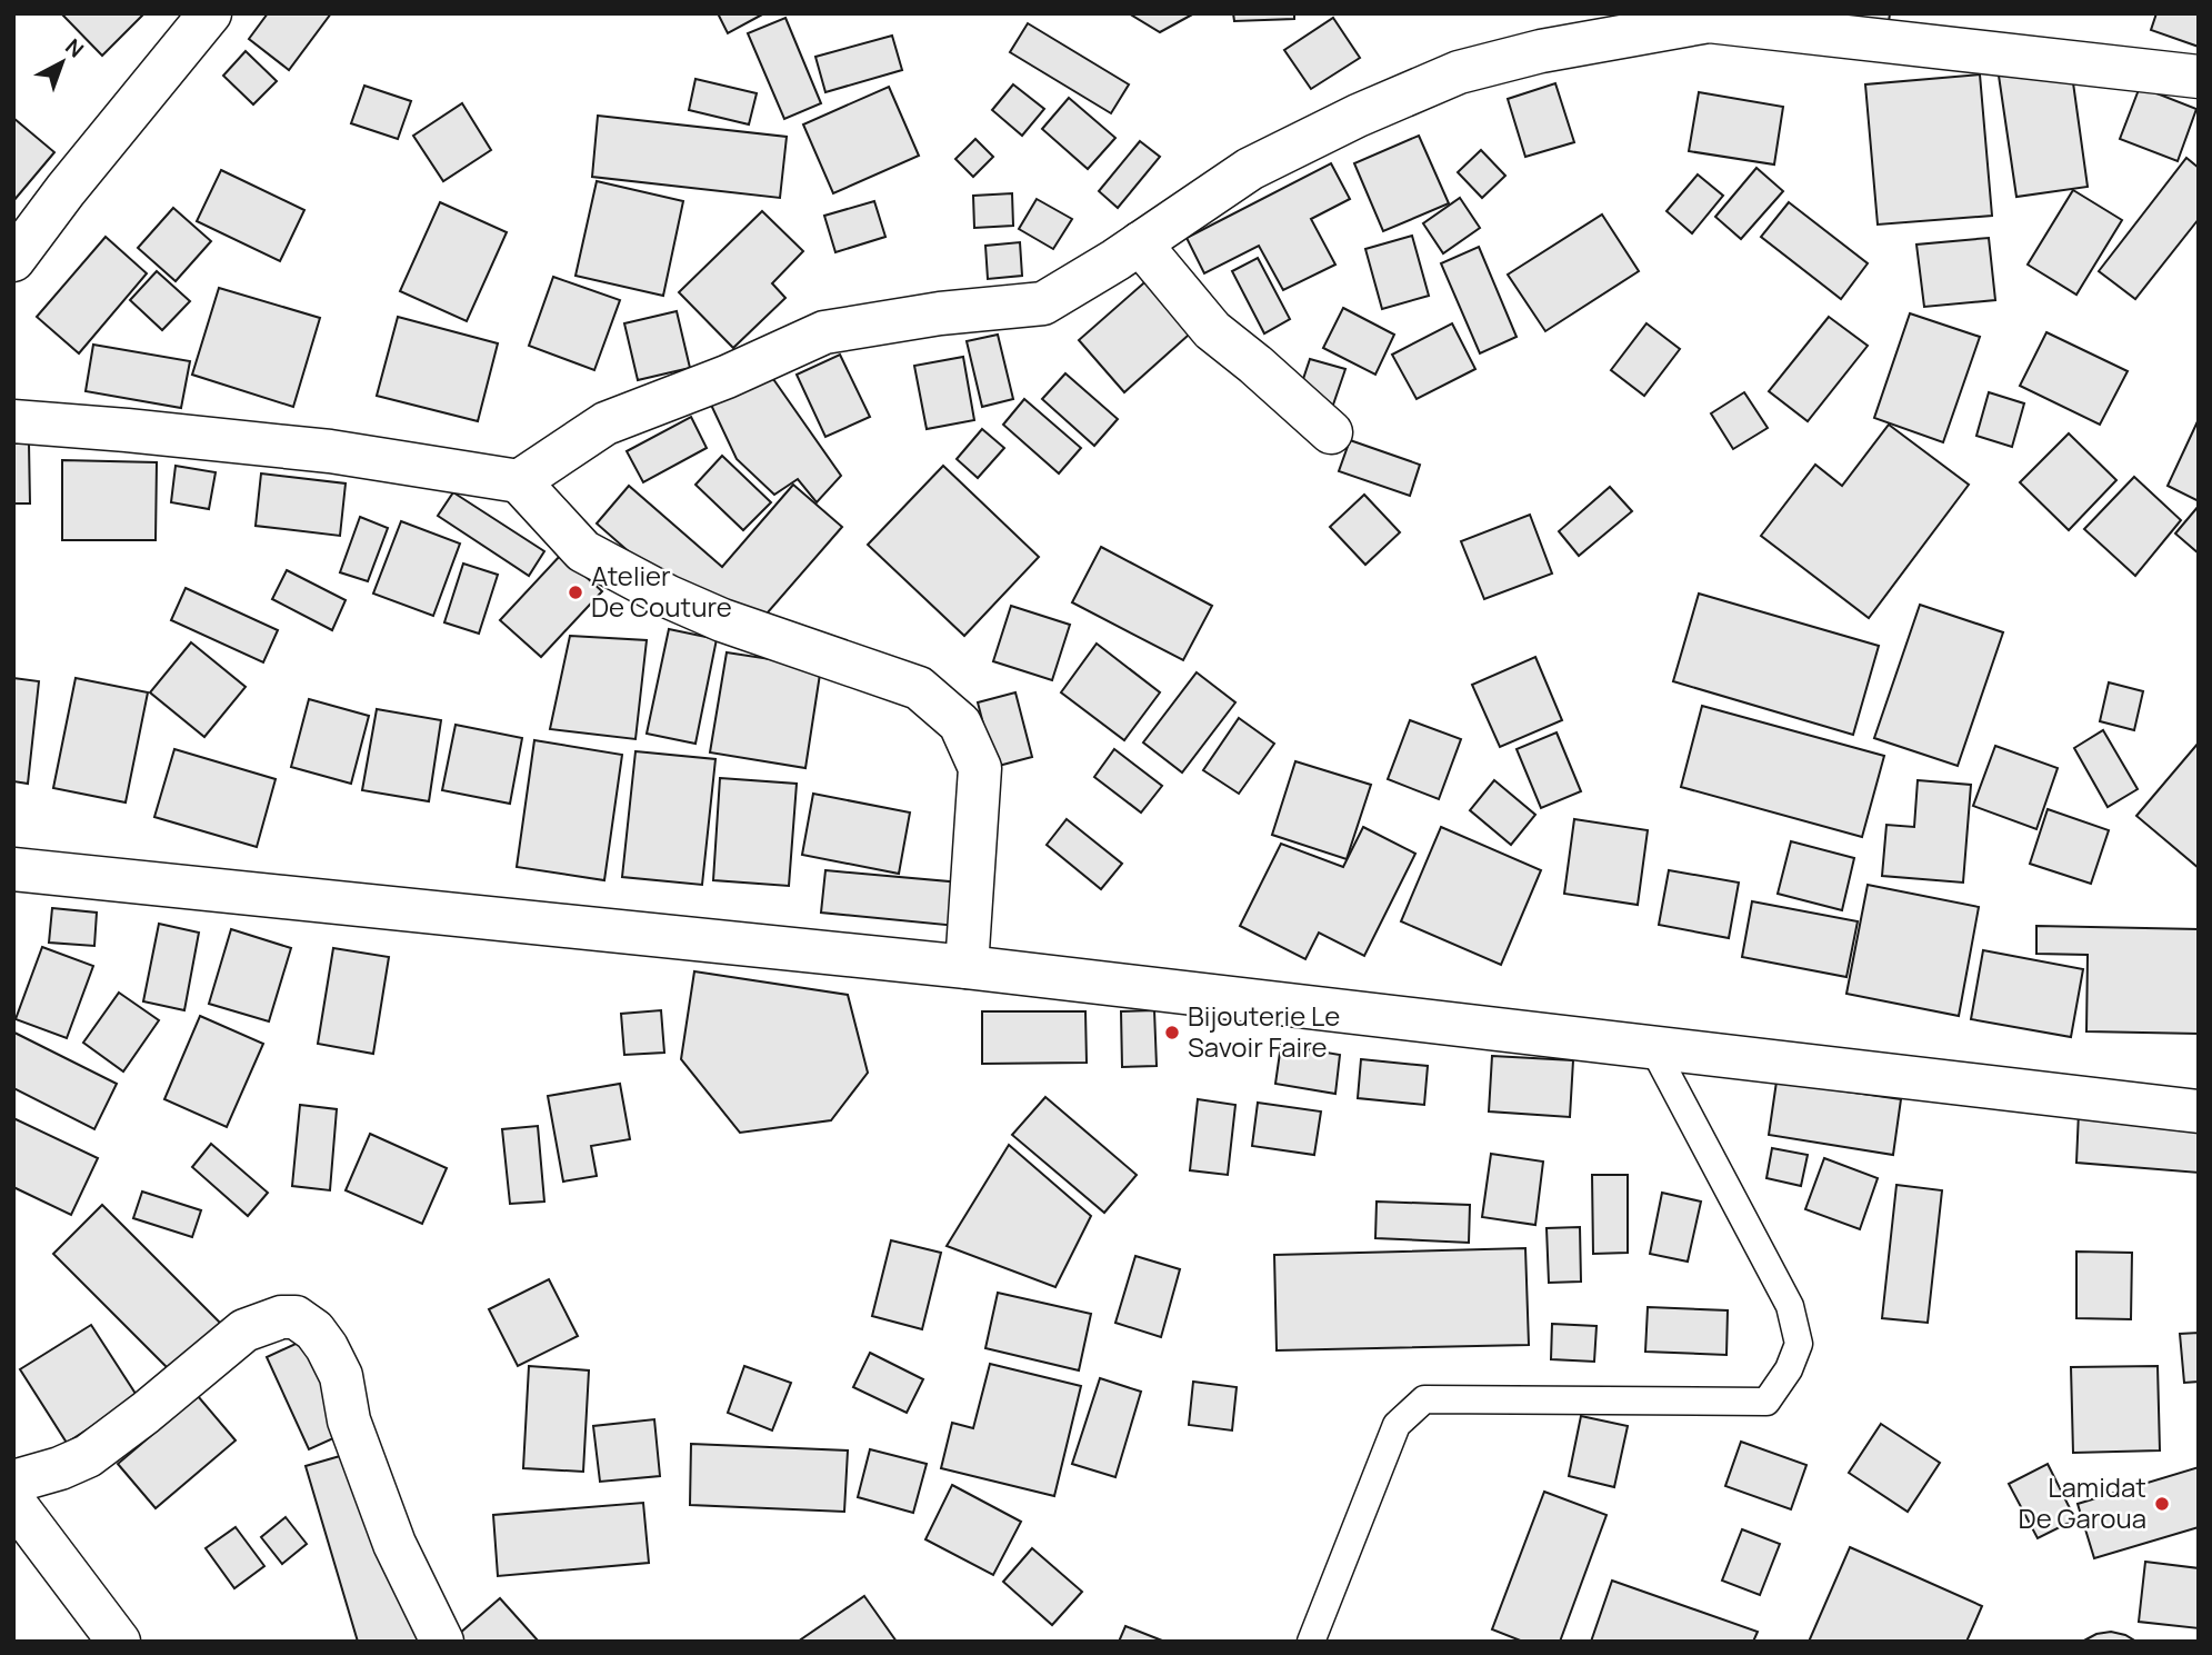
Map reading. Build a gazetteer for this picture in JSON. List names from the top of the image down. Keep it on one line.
{"places":["Atelier De Couture","Bijouterie Le Savoir Faire","Lamidat De Garoua"],"north":"top right"}
